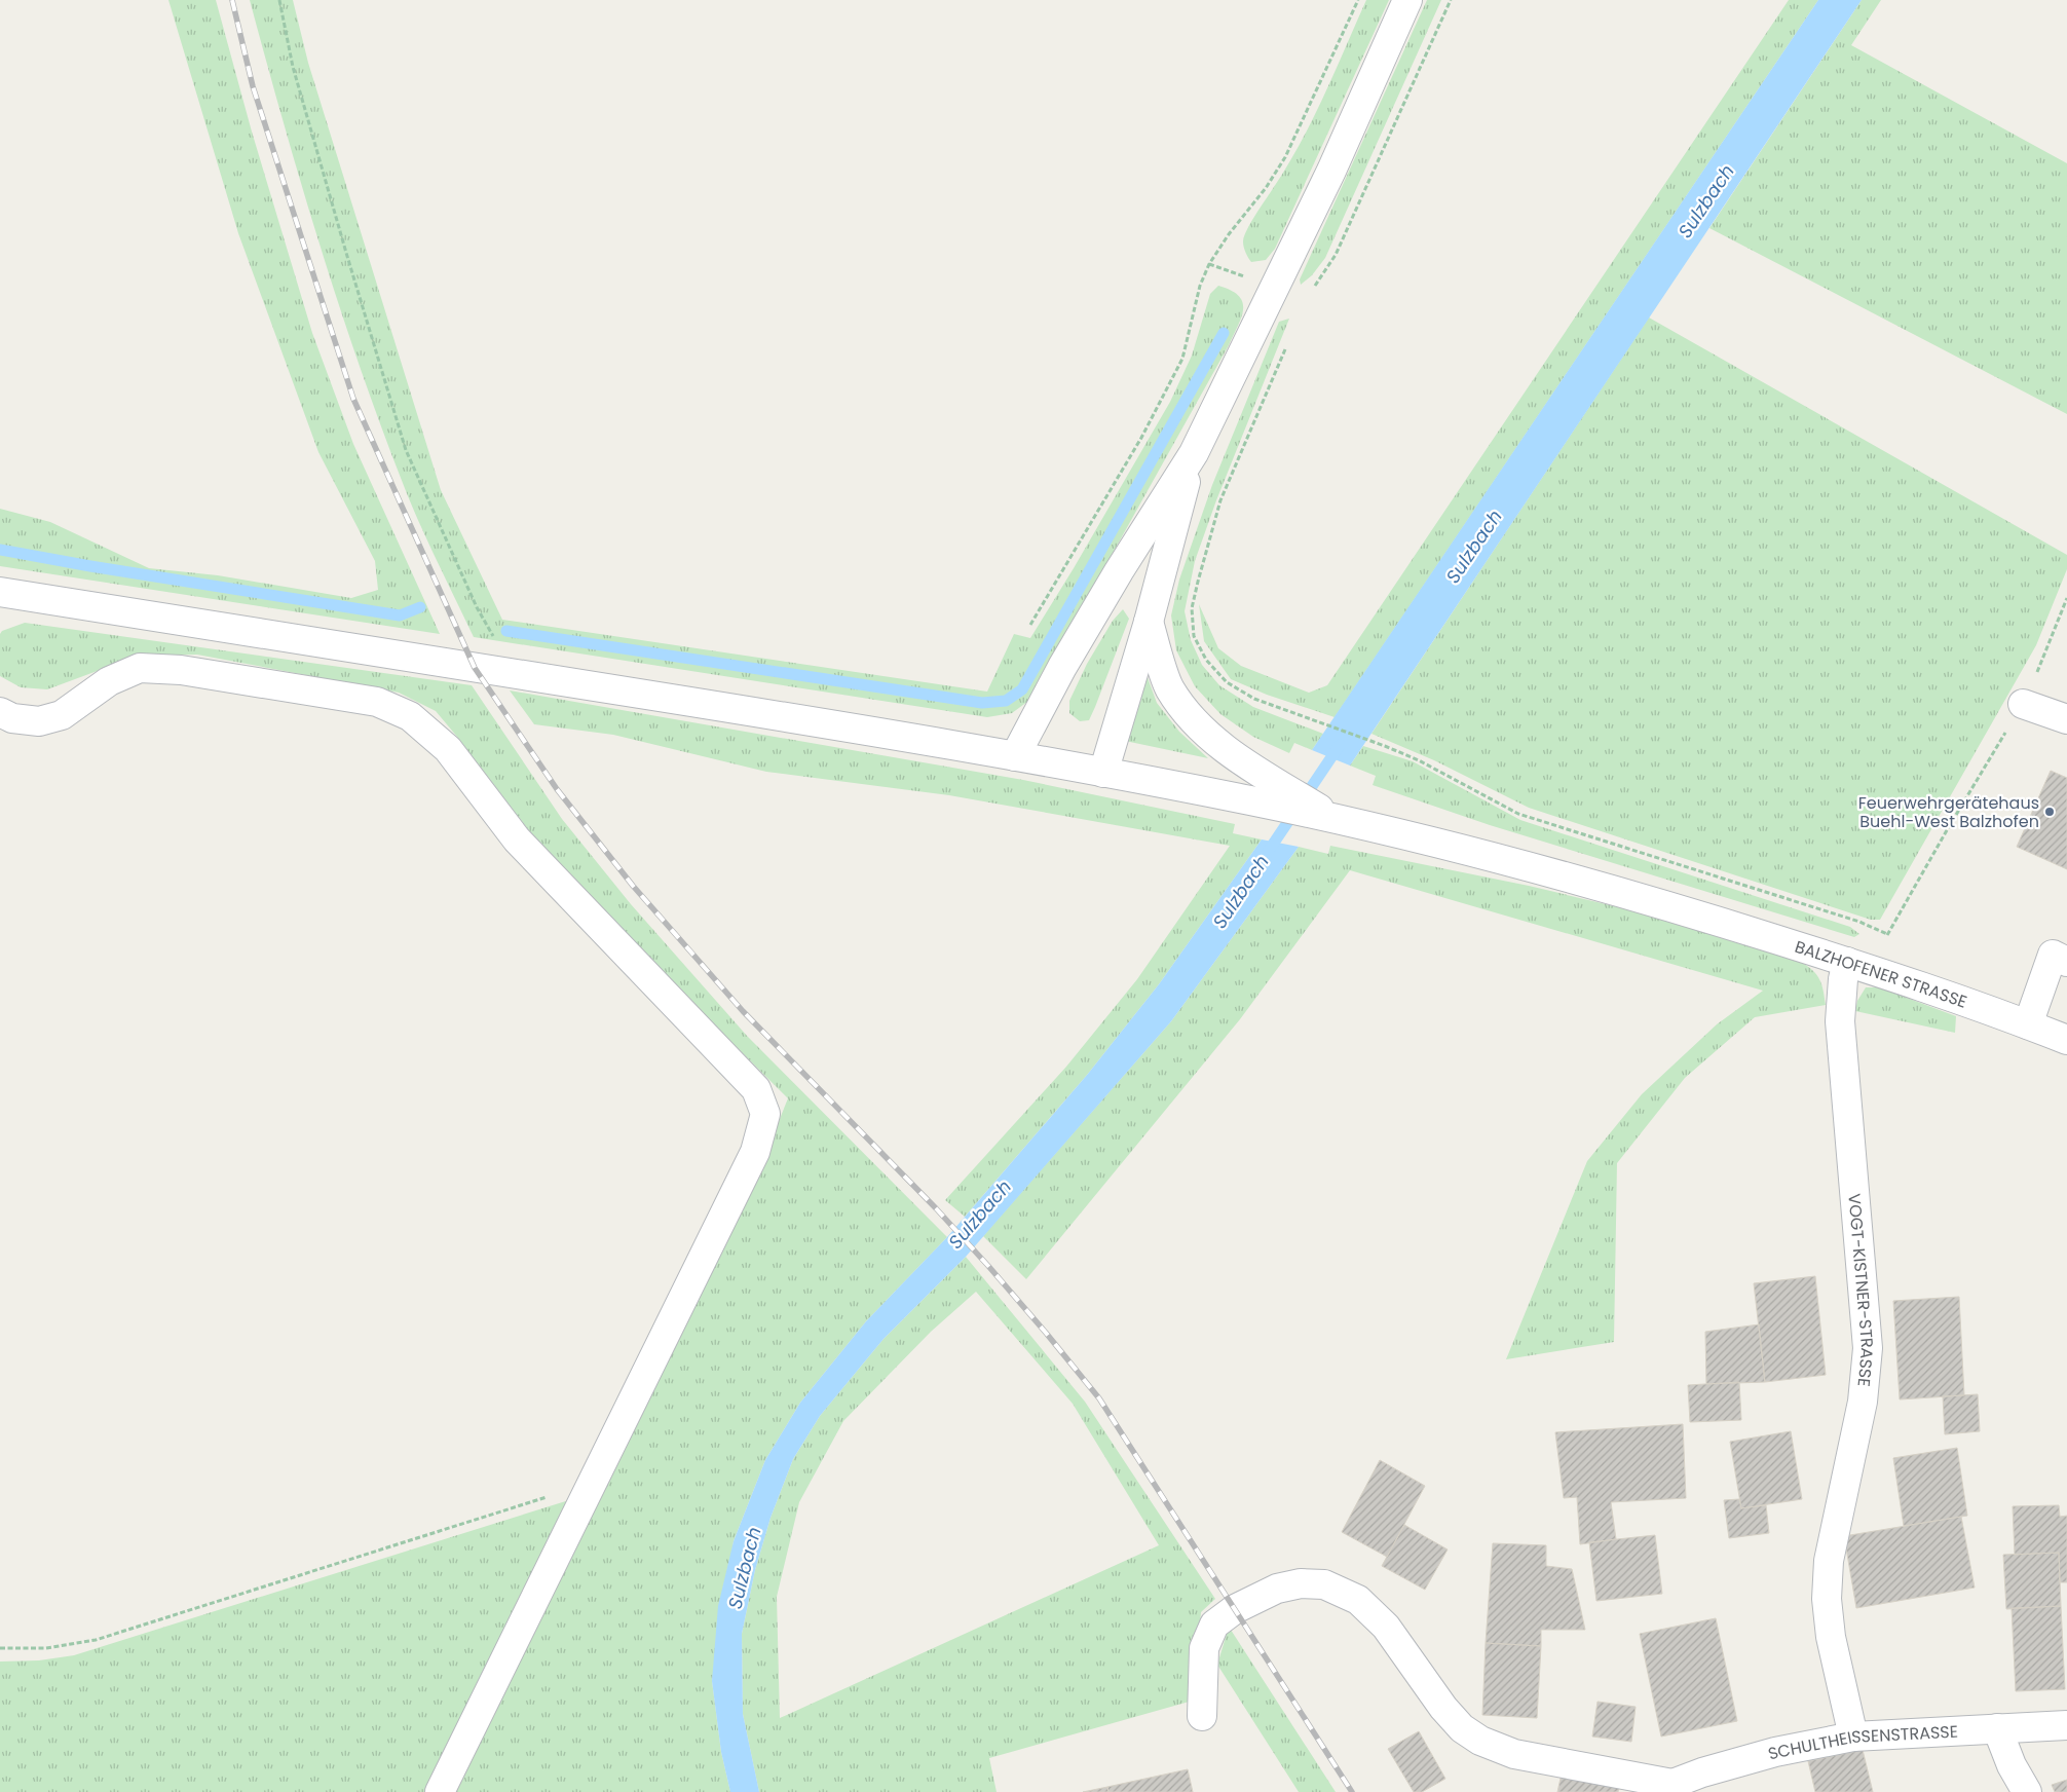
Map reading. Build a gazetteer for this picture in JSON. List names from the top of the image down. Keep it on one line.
{"streets":{"street":["BALZHOFENER STRASSE","VOGT-KISTNER-STRASSE","SCHULTHEISSENSTRASSE"]},"crossings":[["BALZHOFENER STRASSE","VOGT-KISTNER-STRASSE"],["VOGT-KISTNER-STRASSE","SCHULTHEISSENSTRASSE"]],"water":["Sulzbach"],"places":["Feuerwehrgerätehaus Buehl-West Balzhofen"]}
